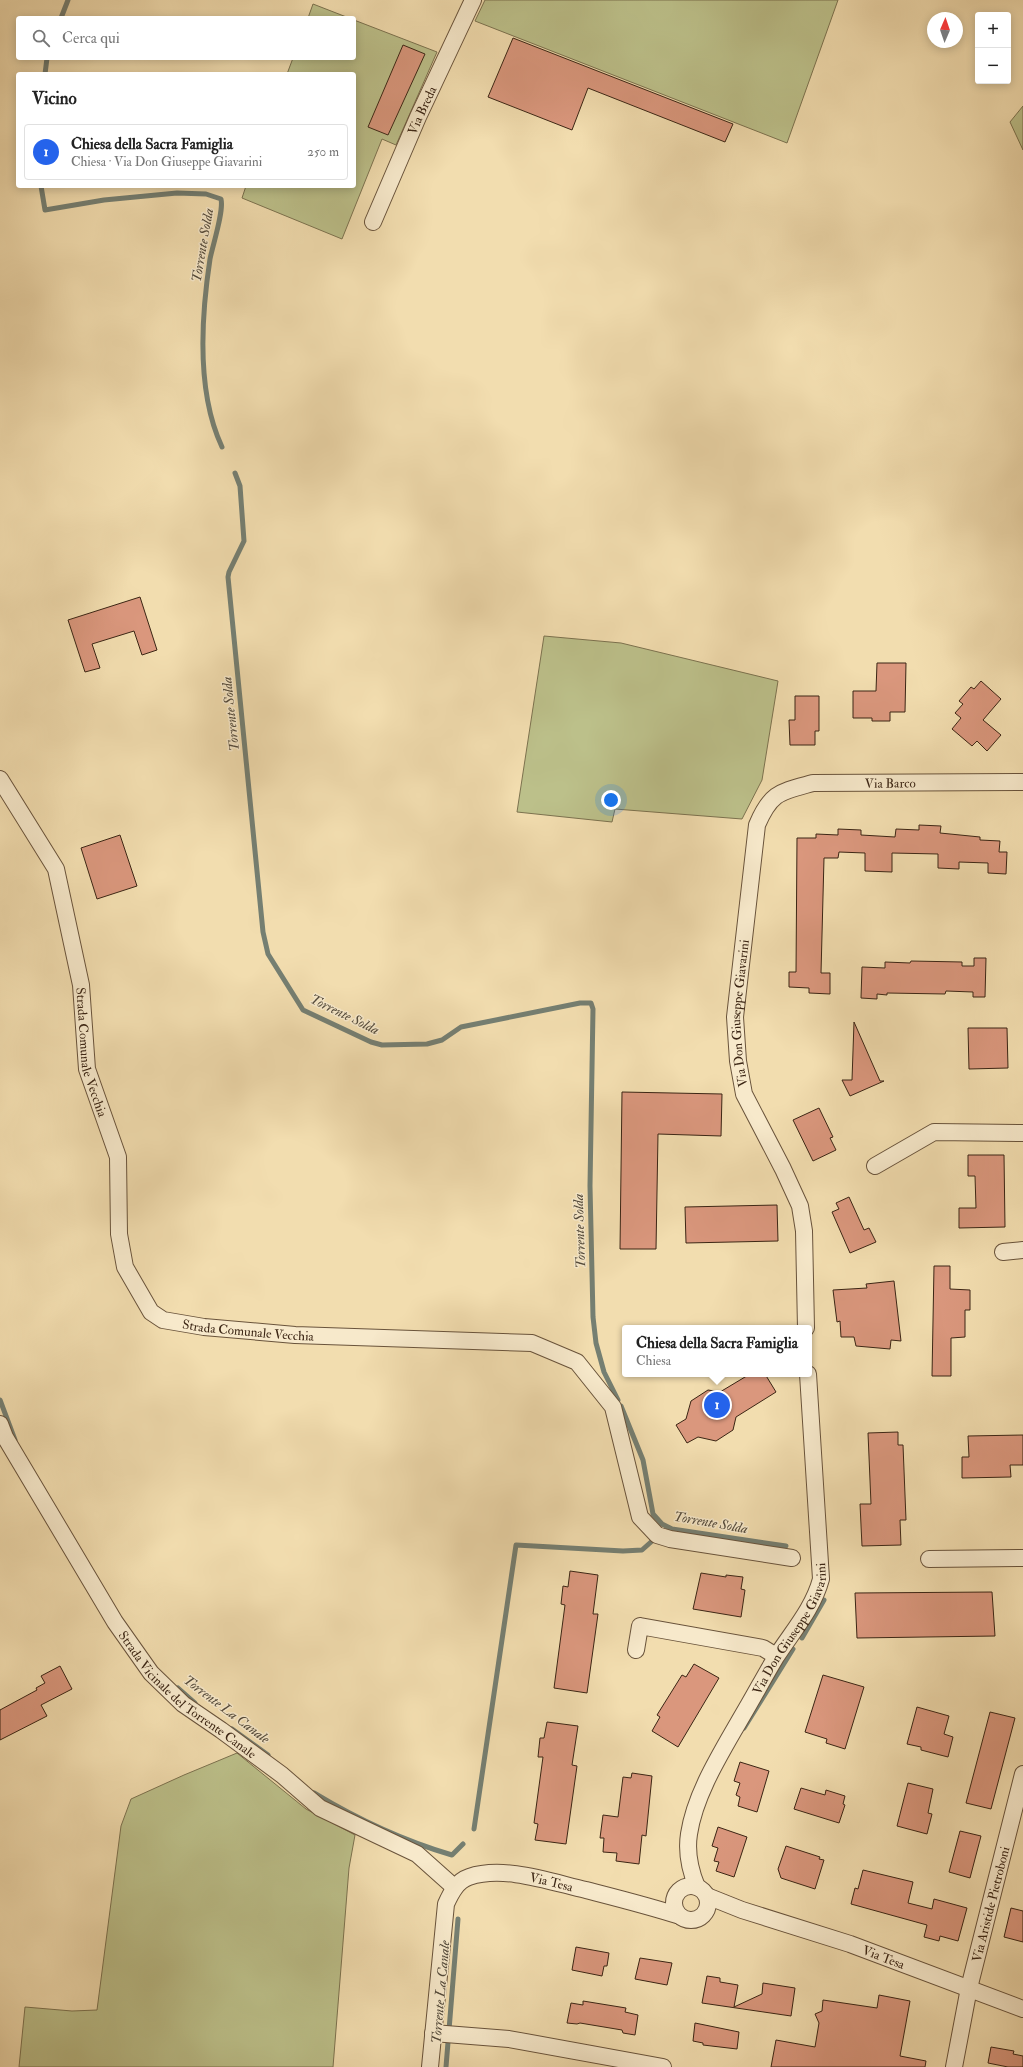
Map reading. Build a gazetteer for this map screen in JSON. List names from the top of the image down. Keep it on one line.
{"streets":{"street":["Via Breda","Via Barco","Via Don Giuseppe Giavarini","Strada Comunale Vecchia","Strada Vicinale del Torrente Canale","Via Tesa","Via Aristide Pietroboni"]},"crossings":[["Via Barco","Via Don Giuseppe Giavarini"],["Via Don Giuseppe Giavarini","Via Tesa"],["Strada Vicinale del Torrente Canale","Via Tesa"],["Via Tesa","Via Aristide Pietroboni"]],"water":["Torrente Solda","Torrente La Canale"],"north":"top","page":{"map_buttons":["+","−"],"search":"Cerca qui","heading":"Vicino","list":[{"mark":"1","name":"Chiesa della Sacra Famiglia","note":"Chiesa · Via Don Giuseppe Giavarini","value":"250 m"}],"popup":["Chiesa della Sacra Famiglia","Chiesa"],"pins":"1"}}
